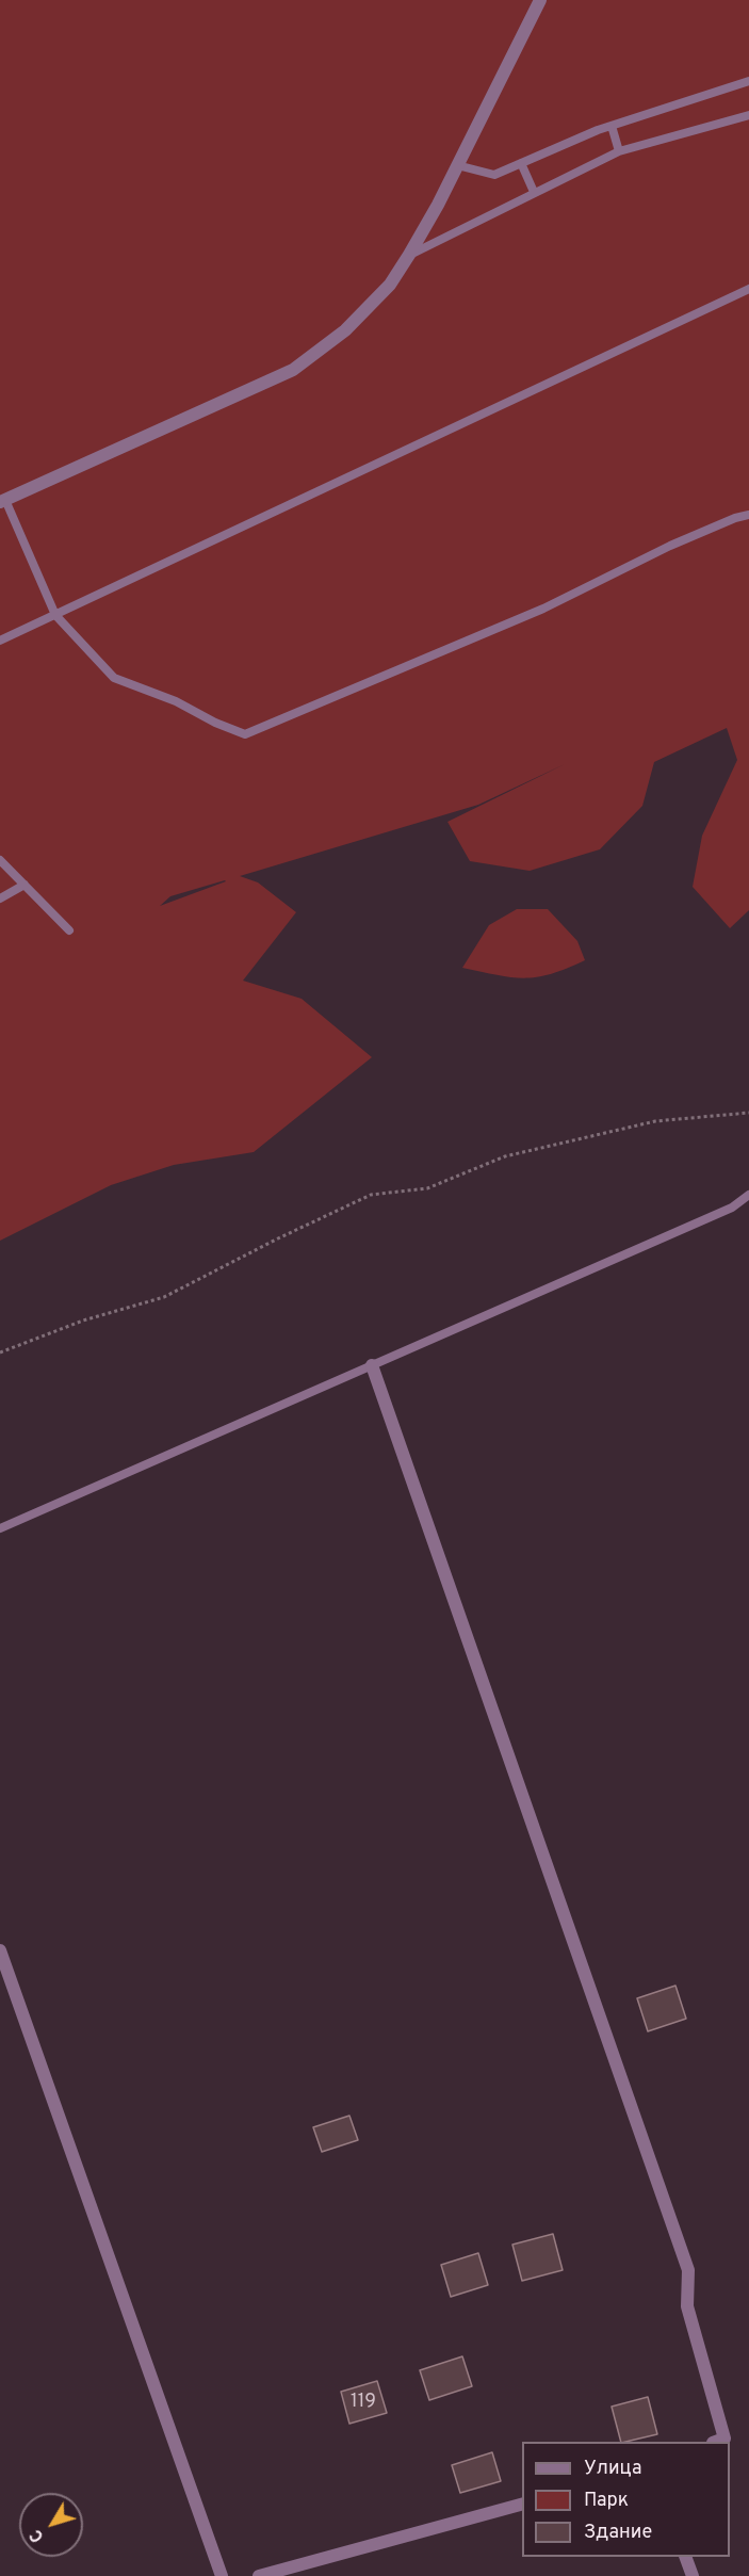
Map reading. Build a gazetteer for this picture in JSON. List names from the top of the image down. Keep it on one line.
{"house_numbers":["119"],"legend":["Улица","Парк","Здание"],"north":"bottom left"}
